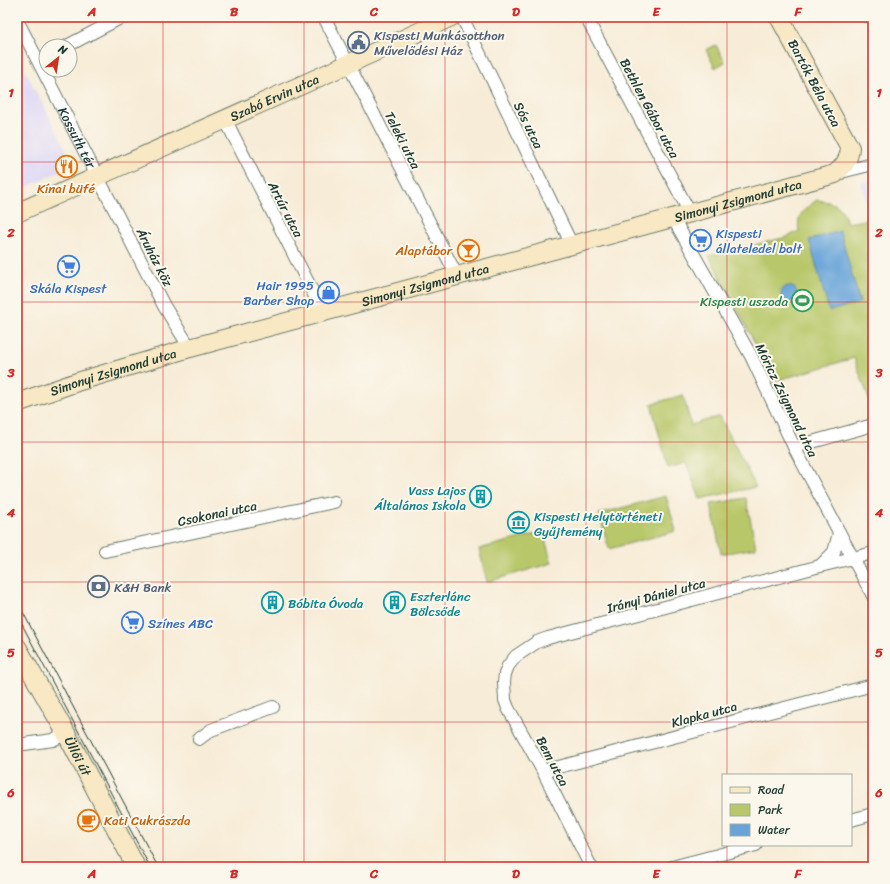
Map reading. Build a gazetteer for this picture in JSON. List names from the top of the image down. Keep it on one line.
{"streets":{"main road":["Bartók Béla utca","Szabó Ervin utca","Kossuth tér","Simonyi Zsigmond utca","Üllői út"],"street":["Bethlen Gábor utca","Sós utca","Teleki utca","Artúr utca","Áruház köz","Móricz Zsigmond utca","Csokonai utca","Irányi Dániel utca","Klapka utca","Bem utca"]},"crossings":[["Bartók Béla utca","Simonyi Zsigmond utca"],["Szabó Ervin utca","Kossuth tér"],["Szabó Ervin utca","Teleki utca"],["Szabó Ervin utca","Artúr utca"],["Szabó Ervin utca","Áruház köz"],["Bethlen Gábor utca","Simonyi Zsigmond utca"],["Sós utca","Simonyi Zsigmond utca"],["Kossuth tér","Áruház köz"],["Teleki utca","Simonyi Zsigmond utca"],["Simonyi Zsigmond utca","Artúr utca"],["Simonyi Zsigmond utca","Áruház köz"],["Simonyi Zsigmond utca","Móricz Zsigmond utca"],["Móricz Zsigmond utca","Irányi Dániel utca"],["Irányi Dániel utca","Bem utca"],["Klapka utca","Bem utca"]],"places":{"public building":["Kispesti Munkásotthon Művelődési Ház"],"restaurant":["Kínai büfé"],"supermarket":["Kispesti állateledel bolt","Skála Kispest","Színes ABC"],"bar":["Alaptábor"],"shop":["Hair 1995 Barber Shop"],"sports":["Kispesti uszoda"],"building":["Vass Lajos Általános Iskola","Bóbita Óvoda","Eszterlánc Bölcsőde"],"museum":["Kispesti Helytörténeti Gyűjtemény"],"bank":["K&H Bank"],"cafe":["Kati Cukrászda"]},"legend":["Road","Park","Water"],"north":"top right","grid":{"columns":["A","B","C","D","E","F"],"rows":["1","2","3","4","5","6"]}}
